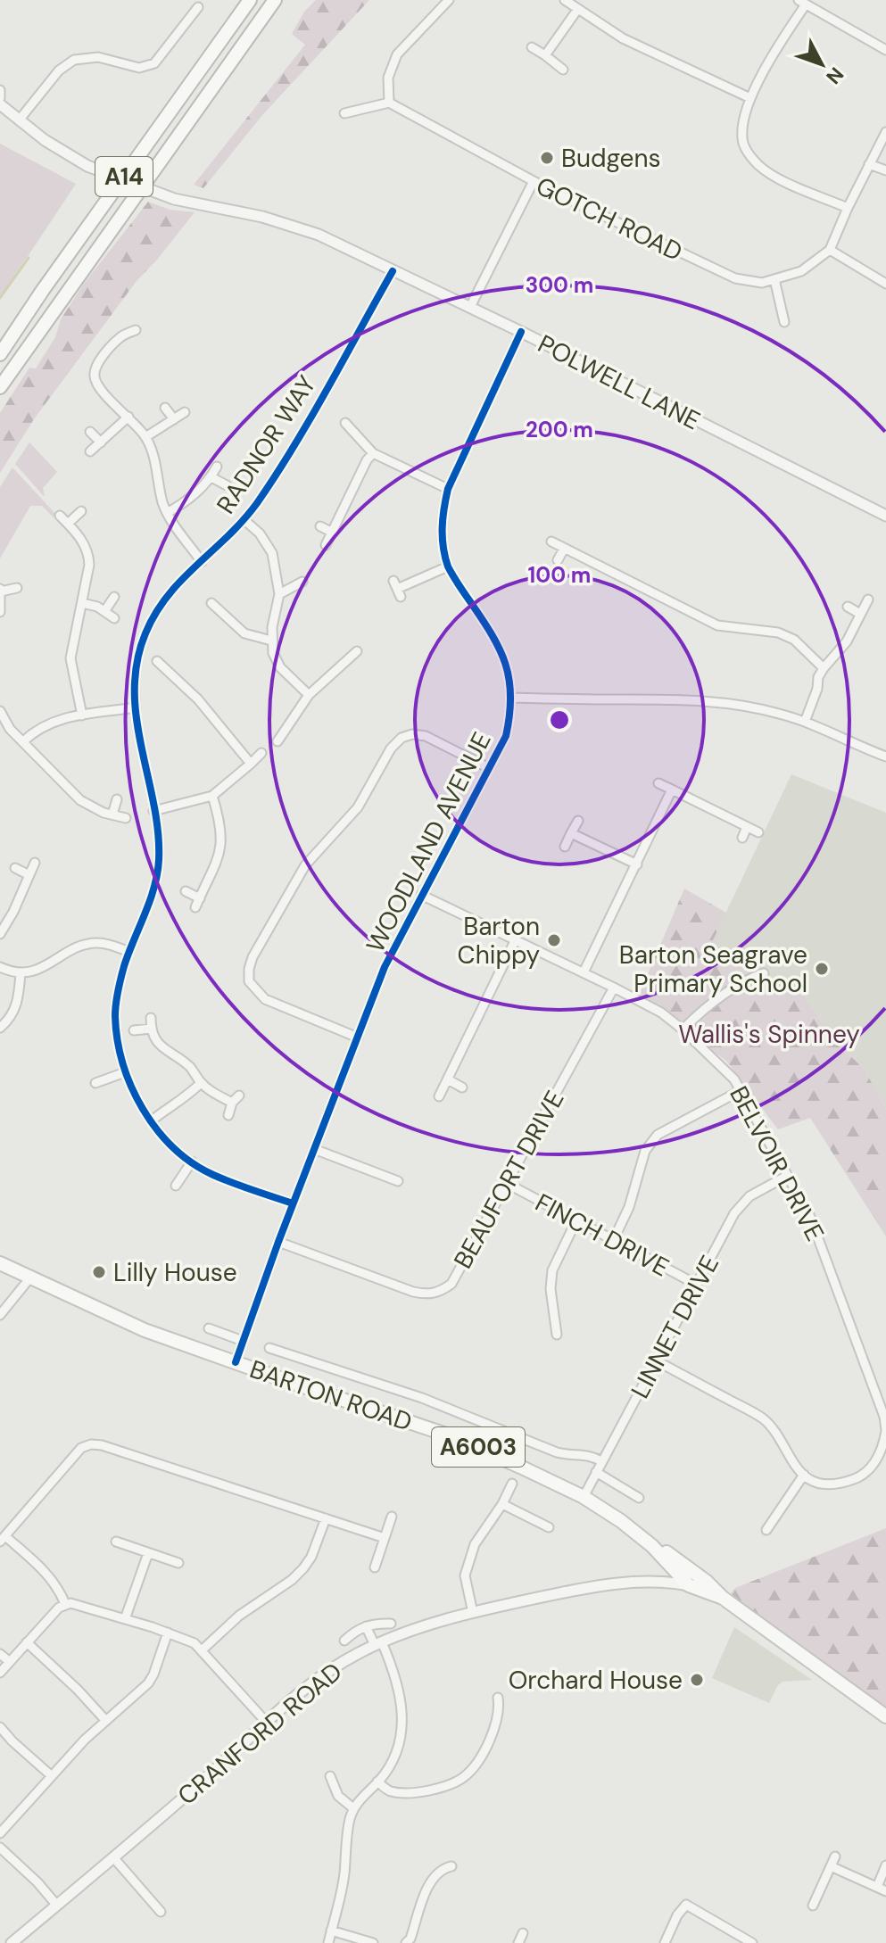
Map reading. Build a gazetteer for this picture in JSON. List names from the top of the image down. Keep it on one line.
{"streets":{"main road":["A14","BARTON ROAD","A6003"],"street":["GOTCH ROAD","POLWELL LANE","RADNOR WAY","WOODLAND AVENUE","BELVOIR DRIVE","BEAUFORT DRIVE","FINCH DRIVE","LINNET DRIVE","CRANFORD ROAD"]},"crossings":[["POLWELL LANE","RADNOR WAY"],["RADNOR WAY","WOODLAND AVENUE"],["WOODLAND AVENUE","BELVOIR DRIVE"],["WOODLAND AVENUE","BEAUFORT DRIVE"],["WOODLAND AVENUE","BARTON ROAD"],["BELVOIR DRIVE","BEAUFORT DRIVE"],["BELVOIR DRIVE","LINNET DRIVE"],["BEAUFORT DRIVE","FINCH DRIVE"],["FINCH DRIVE","LINNET DRIVE"],["LINNET DRIVE","BARTON ROAD"],["BARTON ROAD","CRANFORD ROAD"]],"parks":["Wallis's Spinney"],"places":["Budgens","Barton Chippy","Barton Seagrave Primary School","Lilly House","Orchard House"],"north":"bottom right","rings":["300 m","200 m","100 m"]}
